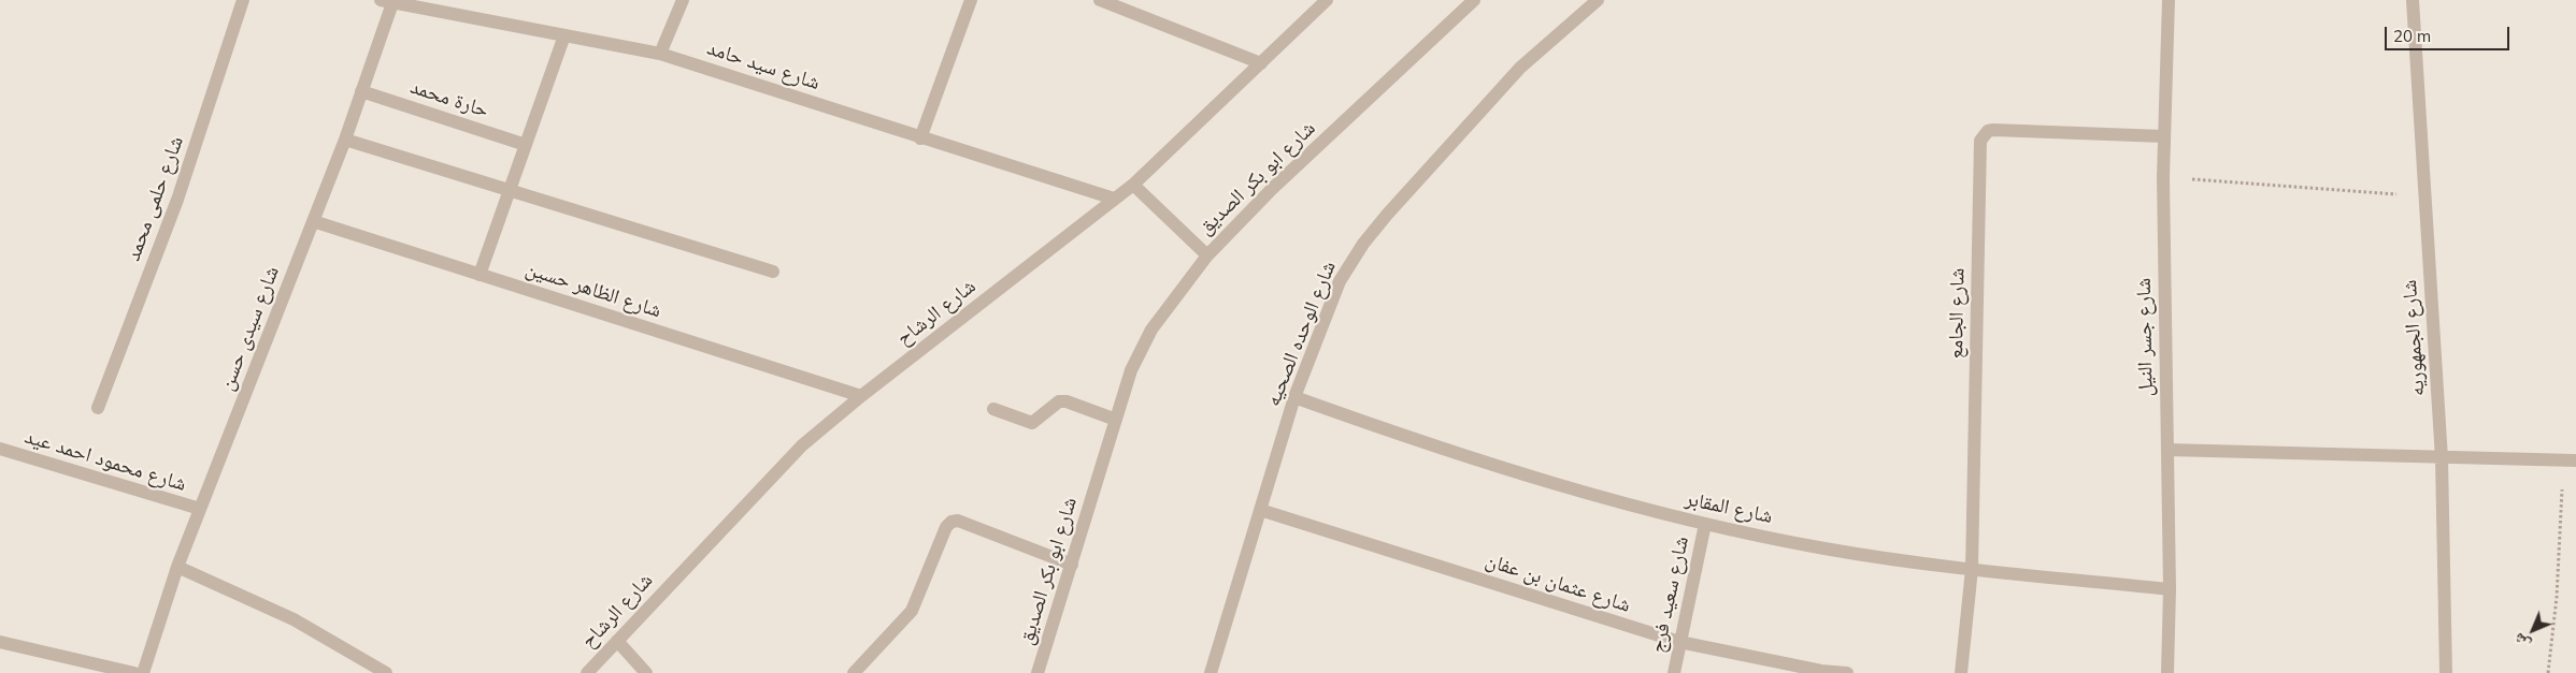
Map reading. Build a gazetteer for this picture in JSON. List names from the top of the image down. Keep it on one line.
{"streets":{"street":["شارع سيد حامد","حارة محمد","شارع ابو بكر الصديق","شارع حلمى محمد","شارع الظاهر حسين","شارع الرشاح","شارع الجامع","شارع سيدى حسن","شارع الوحده الصحيه","شارع جسر النيل","شارع الجمهوريه","شارع محمود احمد عيد","شارع المقابر","شارع عثمان بن عفان","شارع سعيد فرج"]},"crossings":[["شارع سيد حامد","شارع الرشاح"],["شارع سيد حامد","شارع سيدى حسن"],["حارة محمد","شارع سيدى حسن"],["شارع الظاهر حسين","شارع الرشاح"],["شارع الظاهر حسين","شارع سيدى حسن"],["شارع الجامع","شارع جسر النيل"],["شارع الجامع","شارع المقابر"],["شارع سيدى حسن","شارع محمود احمد عيد"],["شارع الوحده الصحيه","شارع المقابر"],["شارع الوحده الصحيه","شارع عثمان بن عفان"],["شارع جسر النيل","شارع المقابر"],["شارع المقابر","شارع سعيد فرج"],["شارع عثمان بن عفان","شارع سعيد فرج"]],"scale_bar":"20 m","north":"bottom left"}
